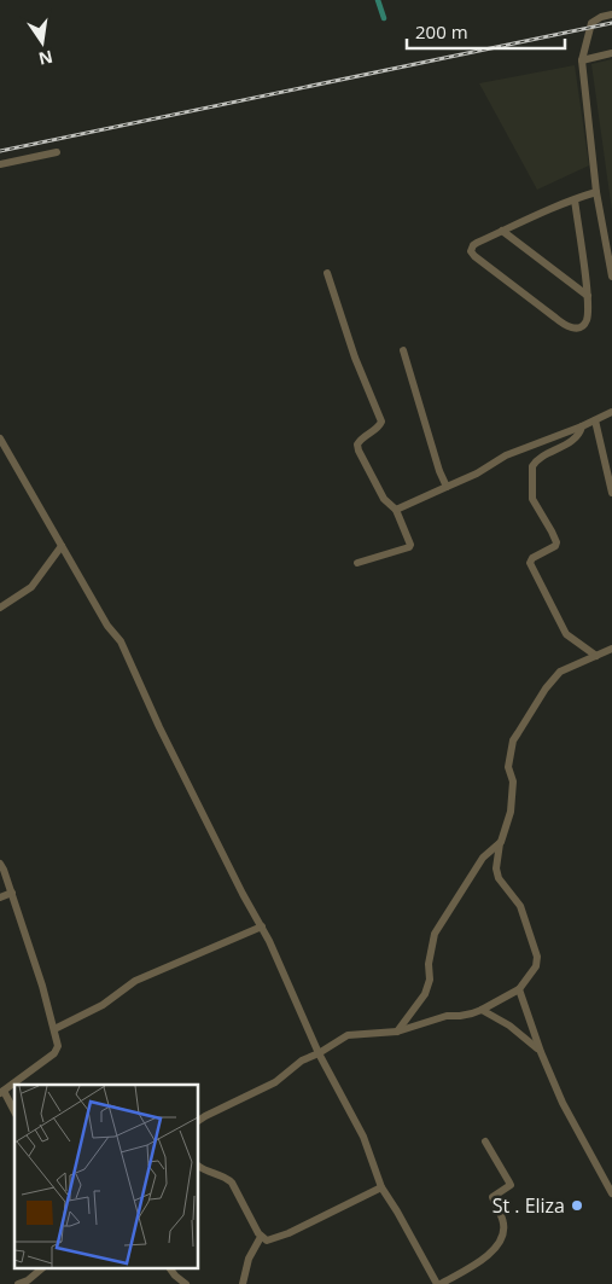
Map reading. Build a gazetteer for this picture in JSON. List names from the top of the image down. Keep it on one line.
{"places":["St . Eliza"],"scale_bar":"200 m","north":"bottom"}
